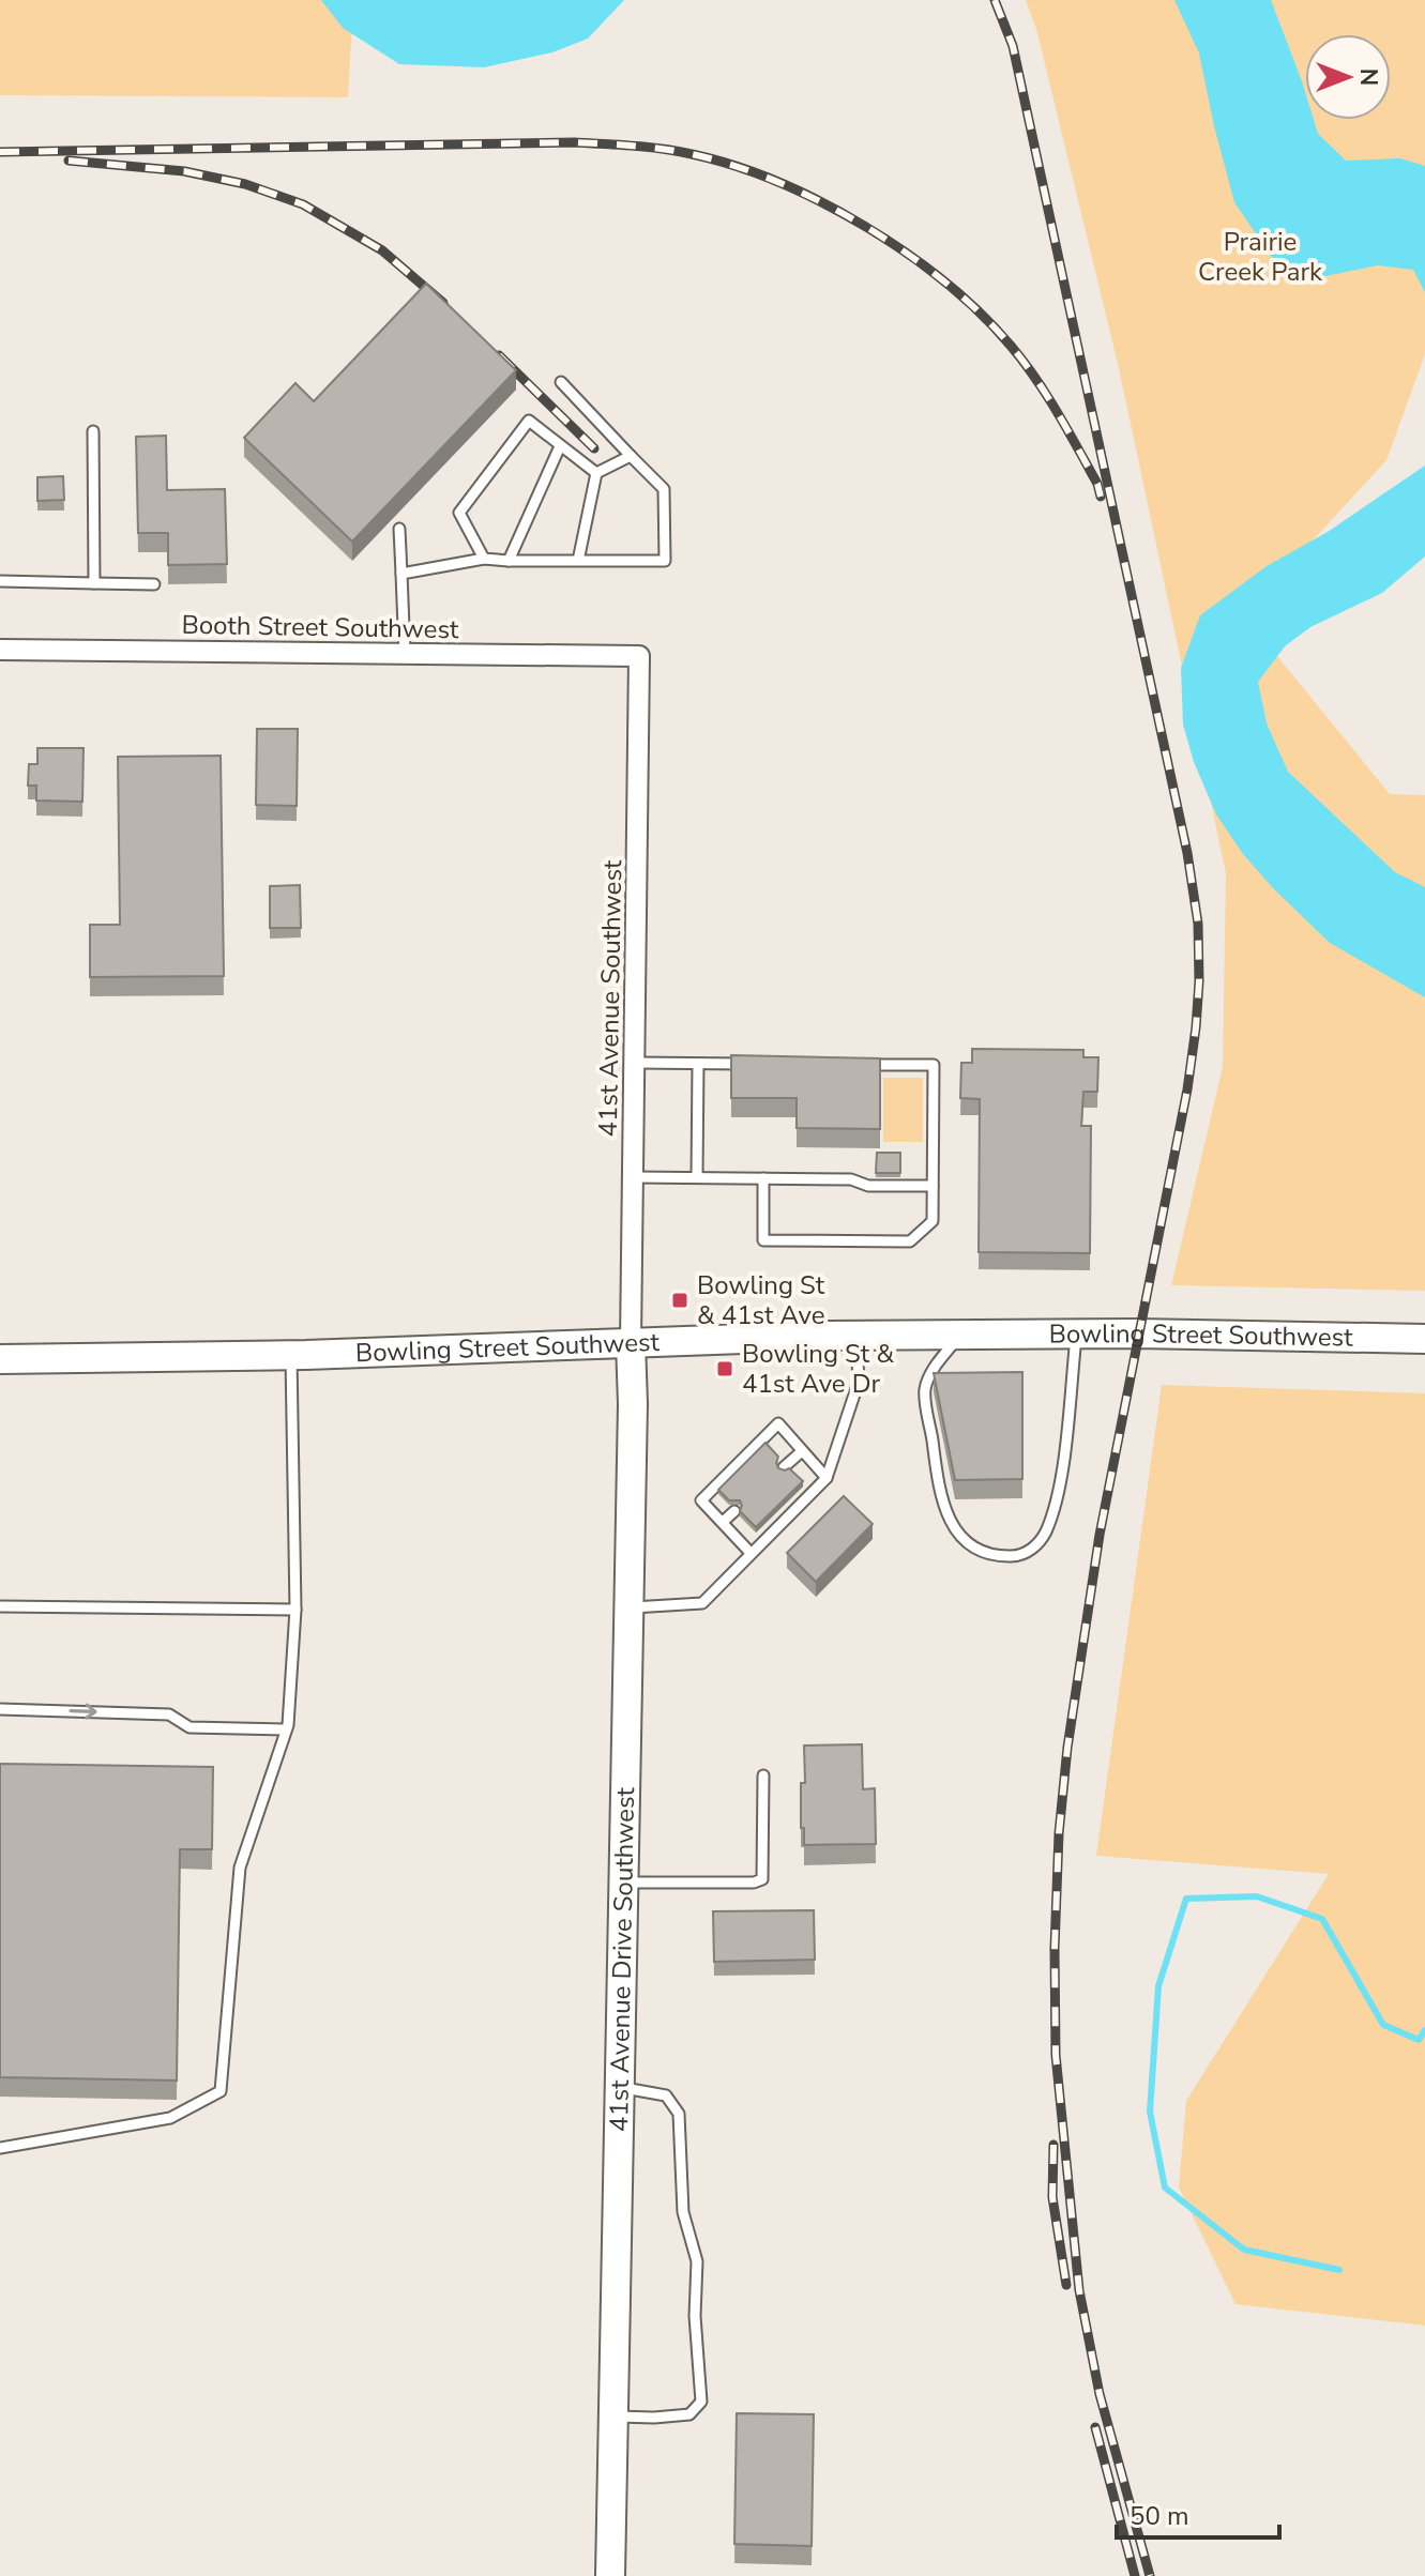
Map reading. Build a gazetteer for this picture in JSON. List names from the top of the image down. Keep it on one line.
{"streets":{"main road":["Bowling Street Southwest","41st Avenue Drive Southwest"],"street":["Booth Street Southwest","41st Avenue Southwest"]},"crossings":[["Booth Street Southwest","41st Avenue Southwest"],["41st Avenue Southwest","Bowling Street Southwest"],["41st Avenue Southwest","41st Avenue Drive Southwest"],["Bowling Street Southwest","41st Avenue Drive Southwest"]],"parks":["Prairie Creek Park"],"places":{"transit":["Bowling St & 41st Ave","Bowling St & 41st Ave Dr"]},"scale_bar":"50 m","north":"right"}
